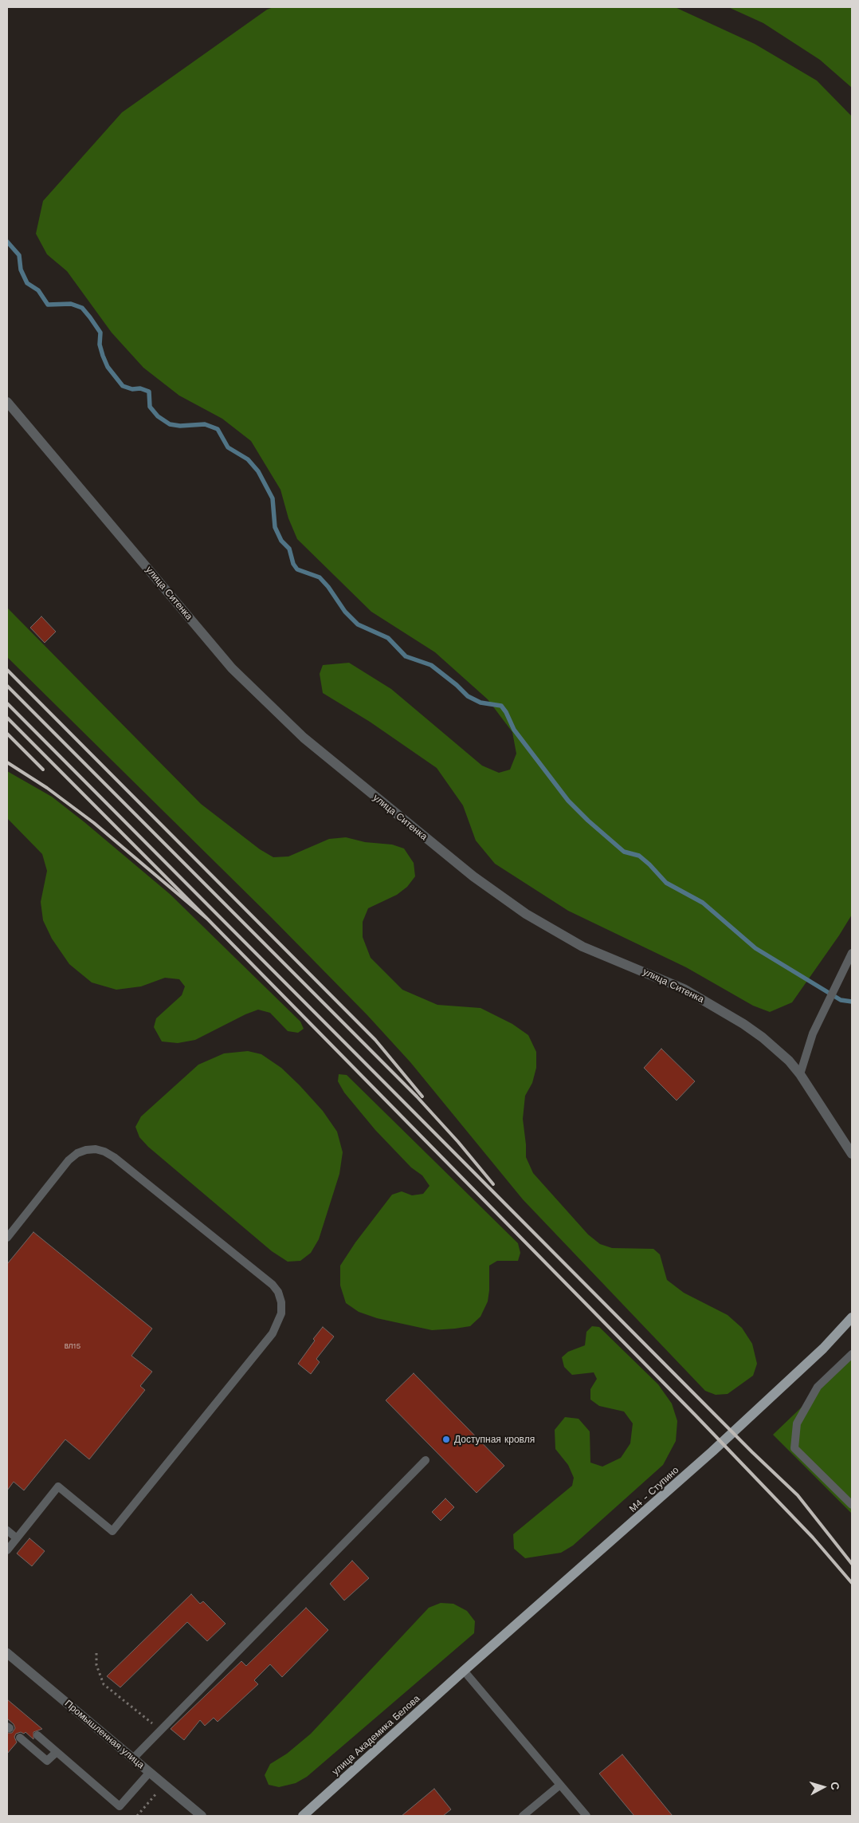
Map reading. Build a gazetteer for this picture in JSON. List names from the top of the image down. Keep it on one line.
{"streets":{"main road":["М4 - Ступино","улица Академика Белова"],"street":["улица Ситенка","Промышленная улица"]},"crossings":[["М4 - Ступино","улица Академика Белова"]],"places":["Доступная кровля"],"house_numbers":["вл15"],"north":"right"}
